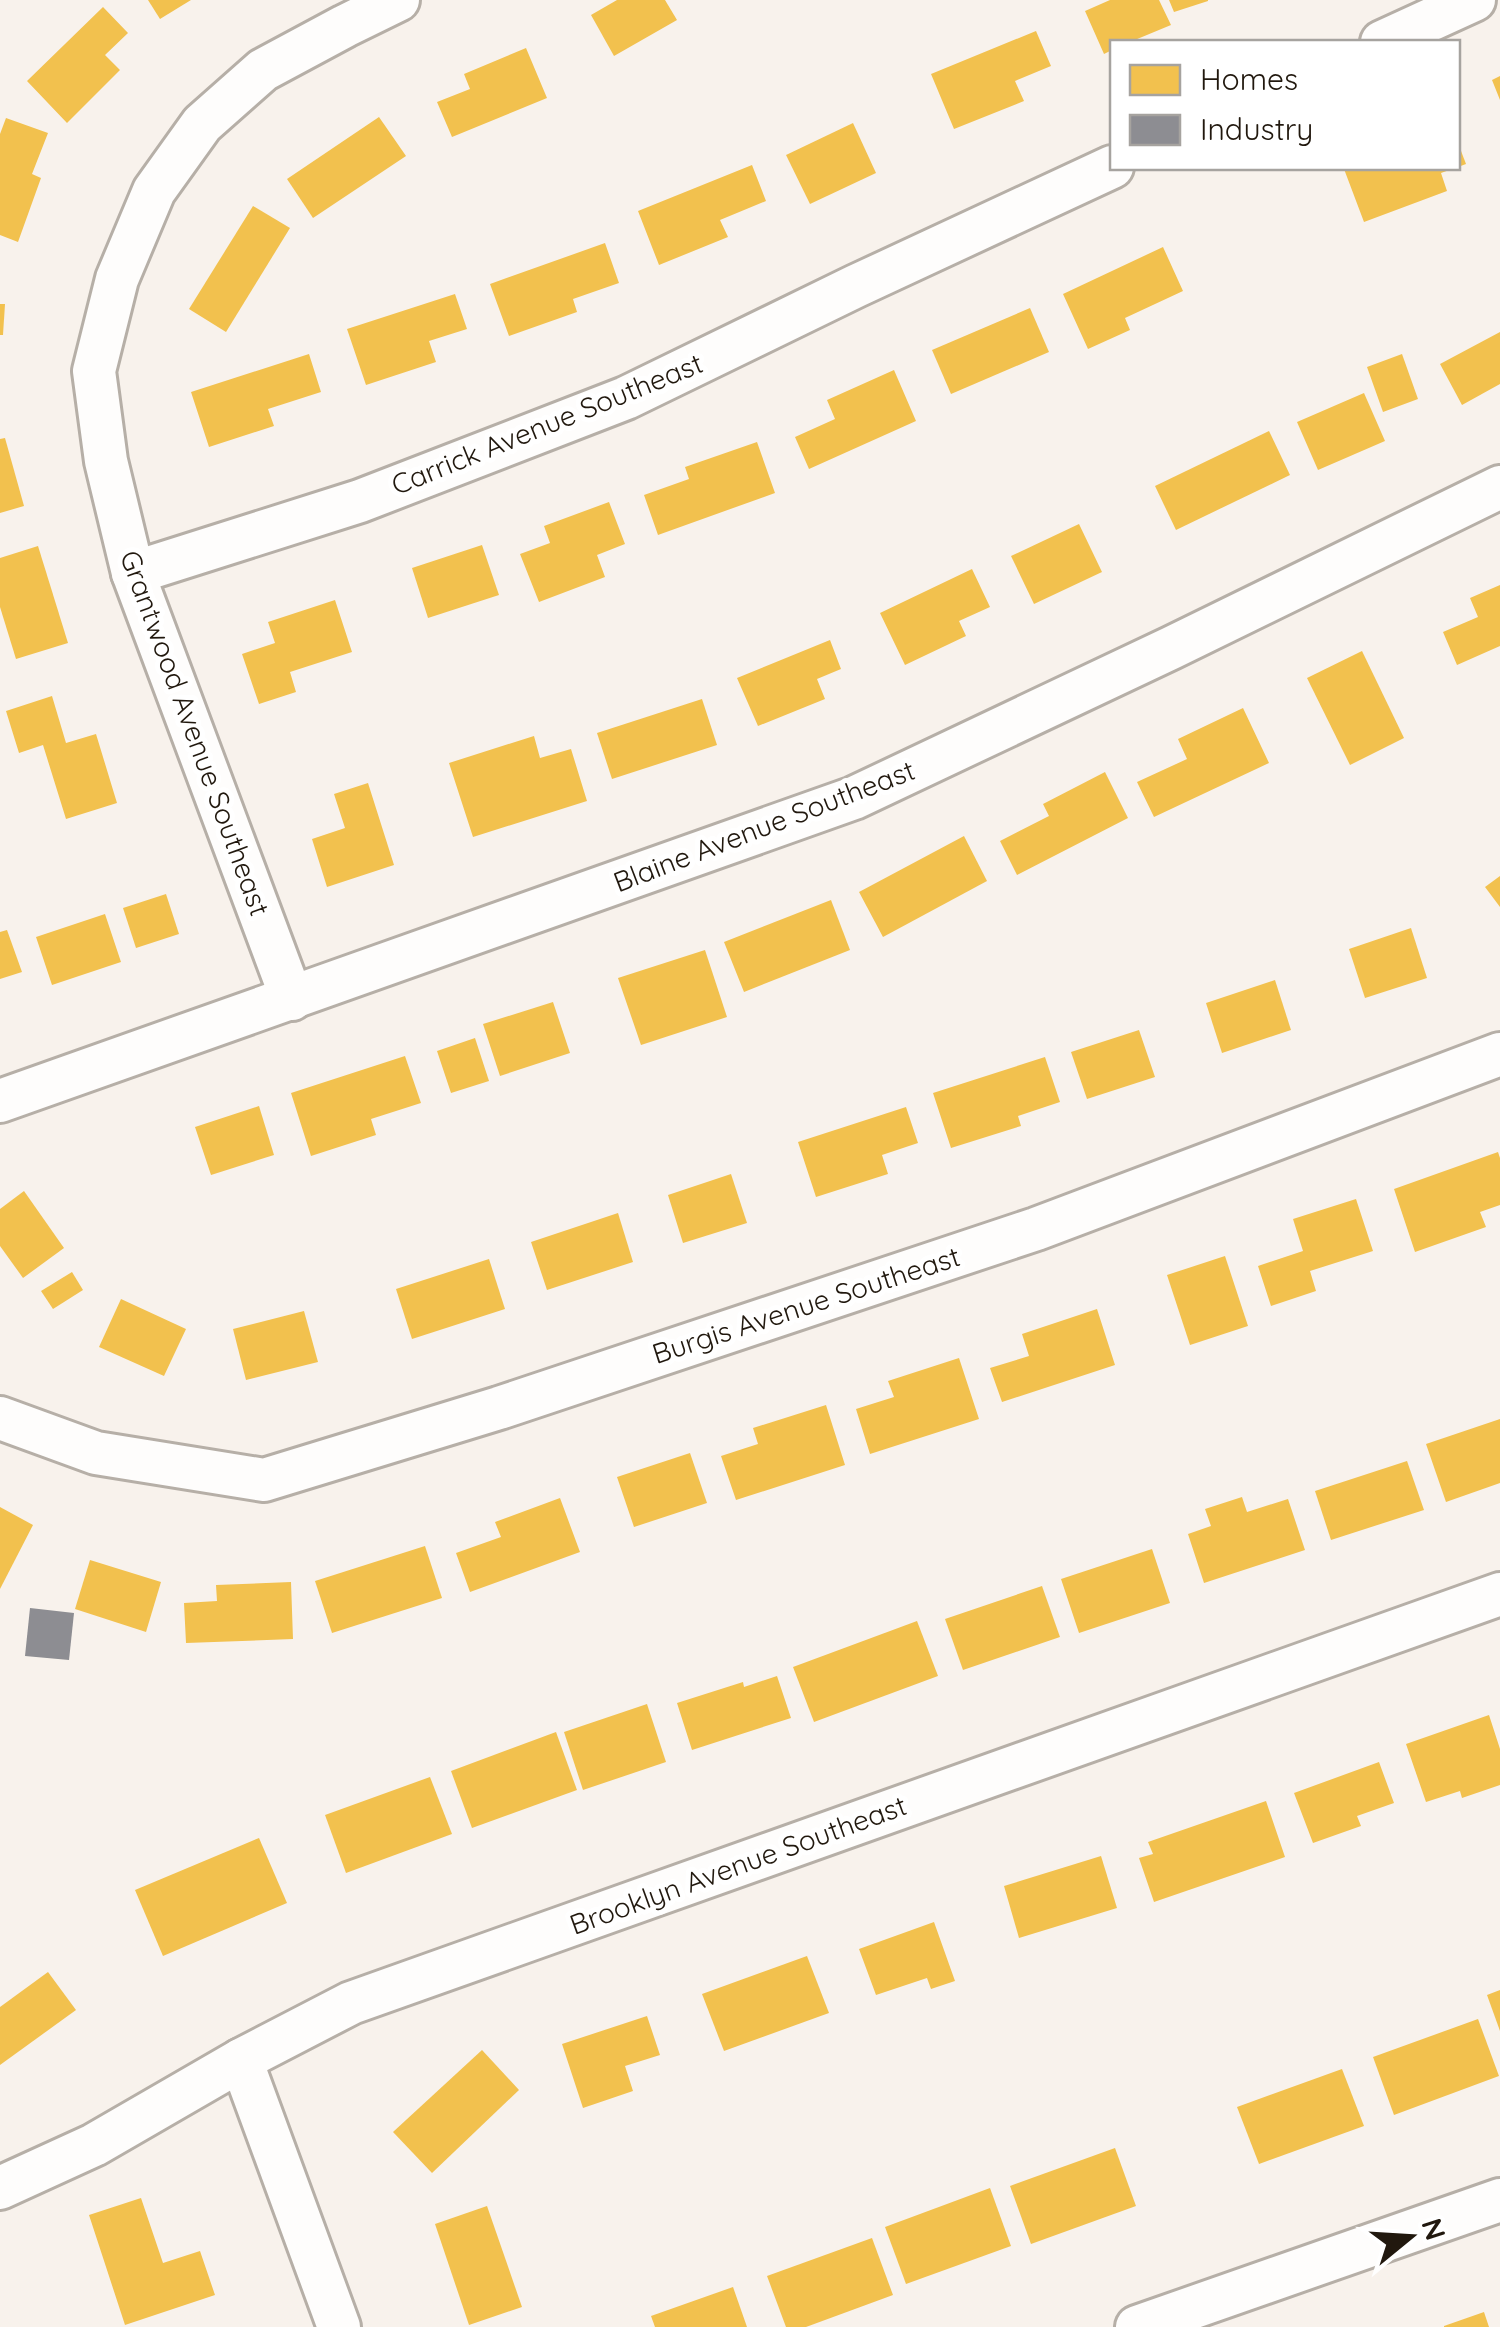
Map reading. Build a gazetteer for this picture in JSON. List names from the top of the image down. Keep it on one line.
{"streets":{"street":["Carrick Avenue Southeast","Grantwood Avenue Southeast","Blaine Avenue Southeast","Burgis Avenue Southeast","Brooklyn Avenue Southeast"]},"crossings":[["Carrick Avenue Southeast","Grantwood Avenue Southeast"],["Grantwood Avenue Southeast","Blaine Avenue Southeast"]],"legend":["Homes","Industry"],"north":"right"}
